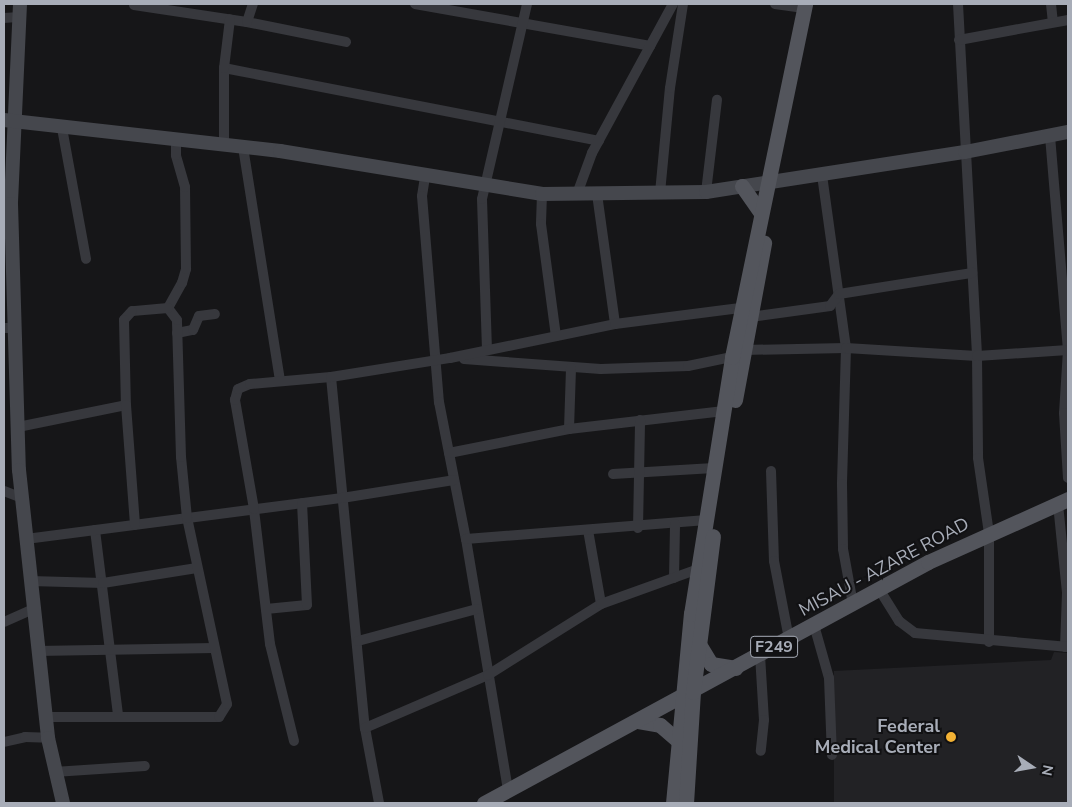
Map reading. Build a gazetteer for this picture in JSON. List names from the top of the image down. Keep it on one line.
{"streets":{"main road":["MISAU - AZARE ROAD","F249"]},"places":["Federal Medical Center"],"north":"right"}
